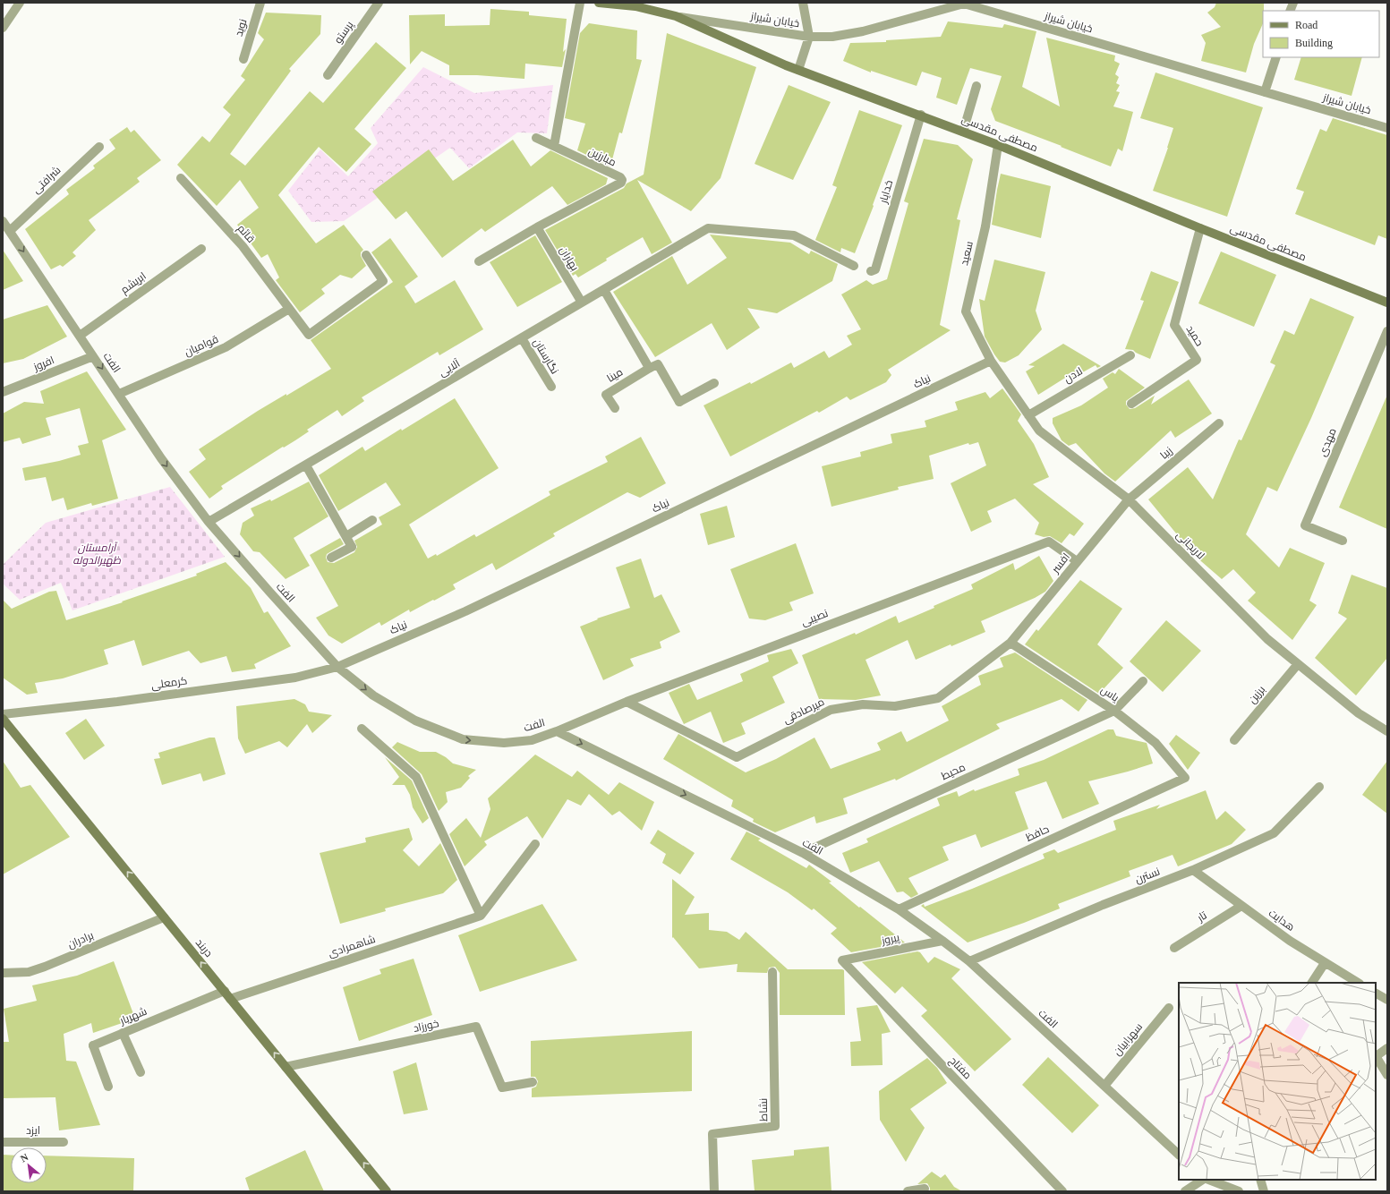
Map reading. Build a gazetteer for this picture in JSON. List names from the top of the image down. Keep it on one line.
{"streets":{"main road":["مصطفی مقدسی","دربند"],"street":["خیابان شیراز","نوید","پرستو","مبارزین","شرافتی","خدایار","قائم","سعید","بهاران","ابریشم","حمید","قوامیان","نگارستان","الفت","افروز","آلایی","مینا","لادن","نیاک","مهدی","زیبا","لاریجانی","افسر","نصیبی","کرمعلی","یاس","برزین","میرصادقی","محیط","حافظ","نسترن","تار","هدایت","پیروز","برادران","شاهمرادی","شهریار","خورزاد","سهرابیان","مفتاح","نشاط","ایزد"]},"crossings":[["خیابان شیراز","مصطفی مقدسی"],["مصطفی مقدسی","خدایار"],["مصطفی مقدسی","سعید"],["مصطفی مقدسی","حمید"],["مبارزین","بهاران"],["شرافتی","الفت"],["قائم","قوامیان"],["سعید","نیاک"],["سعید","لاریجانی"],["بهاران","آلایی"],["ابریشم","الفت"],["قوامیان","الفت"],["نگارستان","آلایی"],["الفت","افروز"],["الفت","آلایی"],["الفت","نیاک"],["الفت","نصیبی"],["الفت","کرمعلی"],["الفت","محیط"],["الفت","حافظ"],["الفت","نسترن"],["الفت","پیروز"],["الفت","سهرابیان"],["لادن","لاریجانی"],["نیاک","لاریجانی"],["نیاک","کرمعلی"],["زیبا","لاریجانی"],["زیبا","افسر"],["لاریجانی","افسر"],["لاریجانی","برزین"],["افسر","نصیبی"],["افسر","یاس"],["افسر","میرصادقی"],["نصیبی","میرصادقی"],["یاس","میرصادقی"],["یاس","محیط"],["یاس","حافظ"],["نسترن","هدایت"],["تار","هدایت"],["پیروز","مفتاح"],["برادران","دربند"],["شاهمرادی","دربند"],["دربند","شهریار"],["دربند","خورزاد"]],"one_way":["الفت","دربند"],"parks":["آرامستان ظهیرالدوله"],"legend":["Road","Building"],"north":"top left"}
